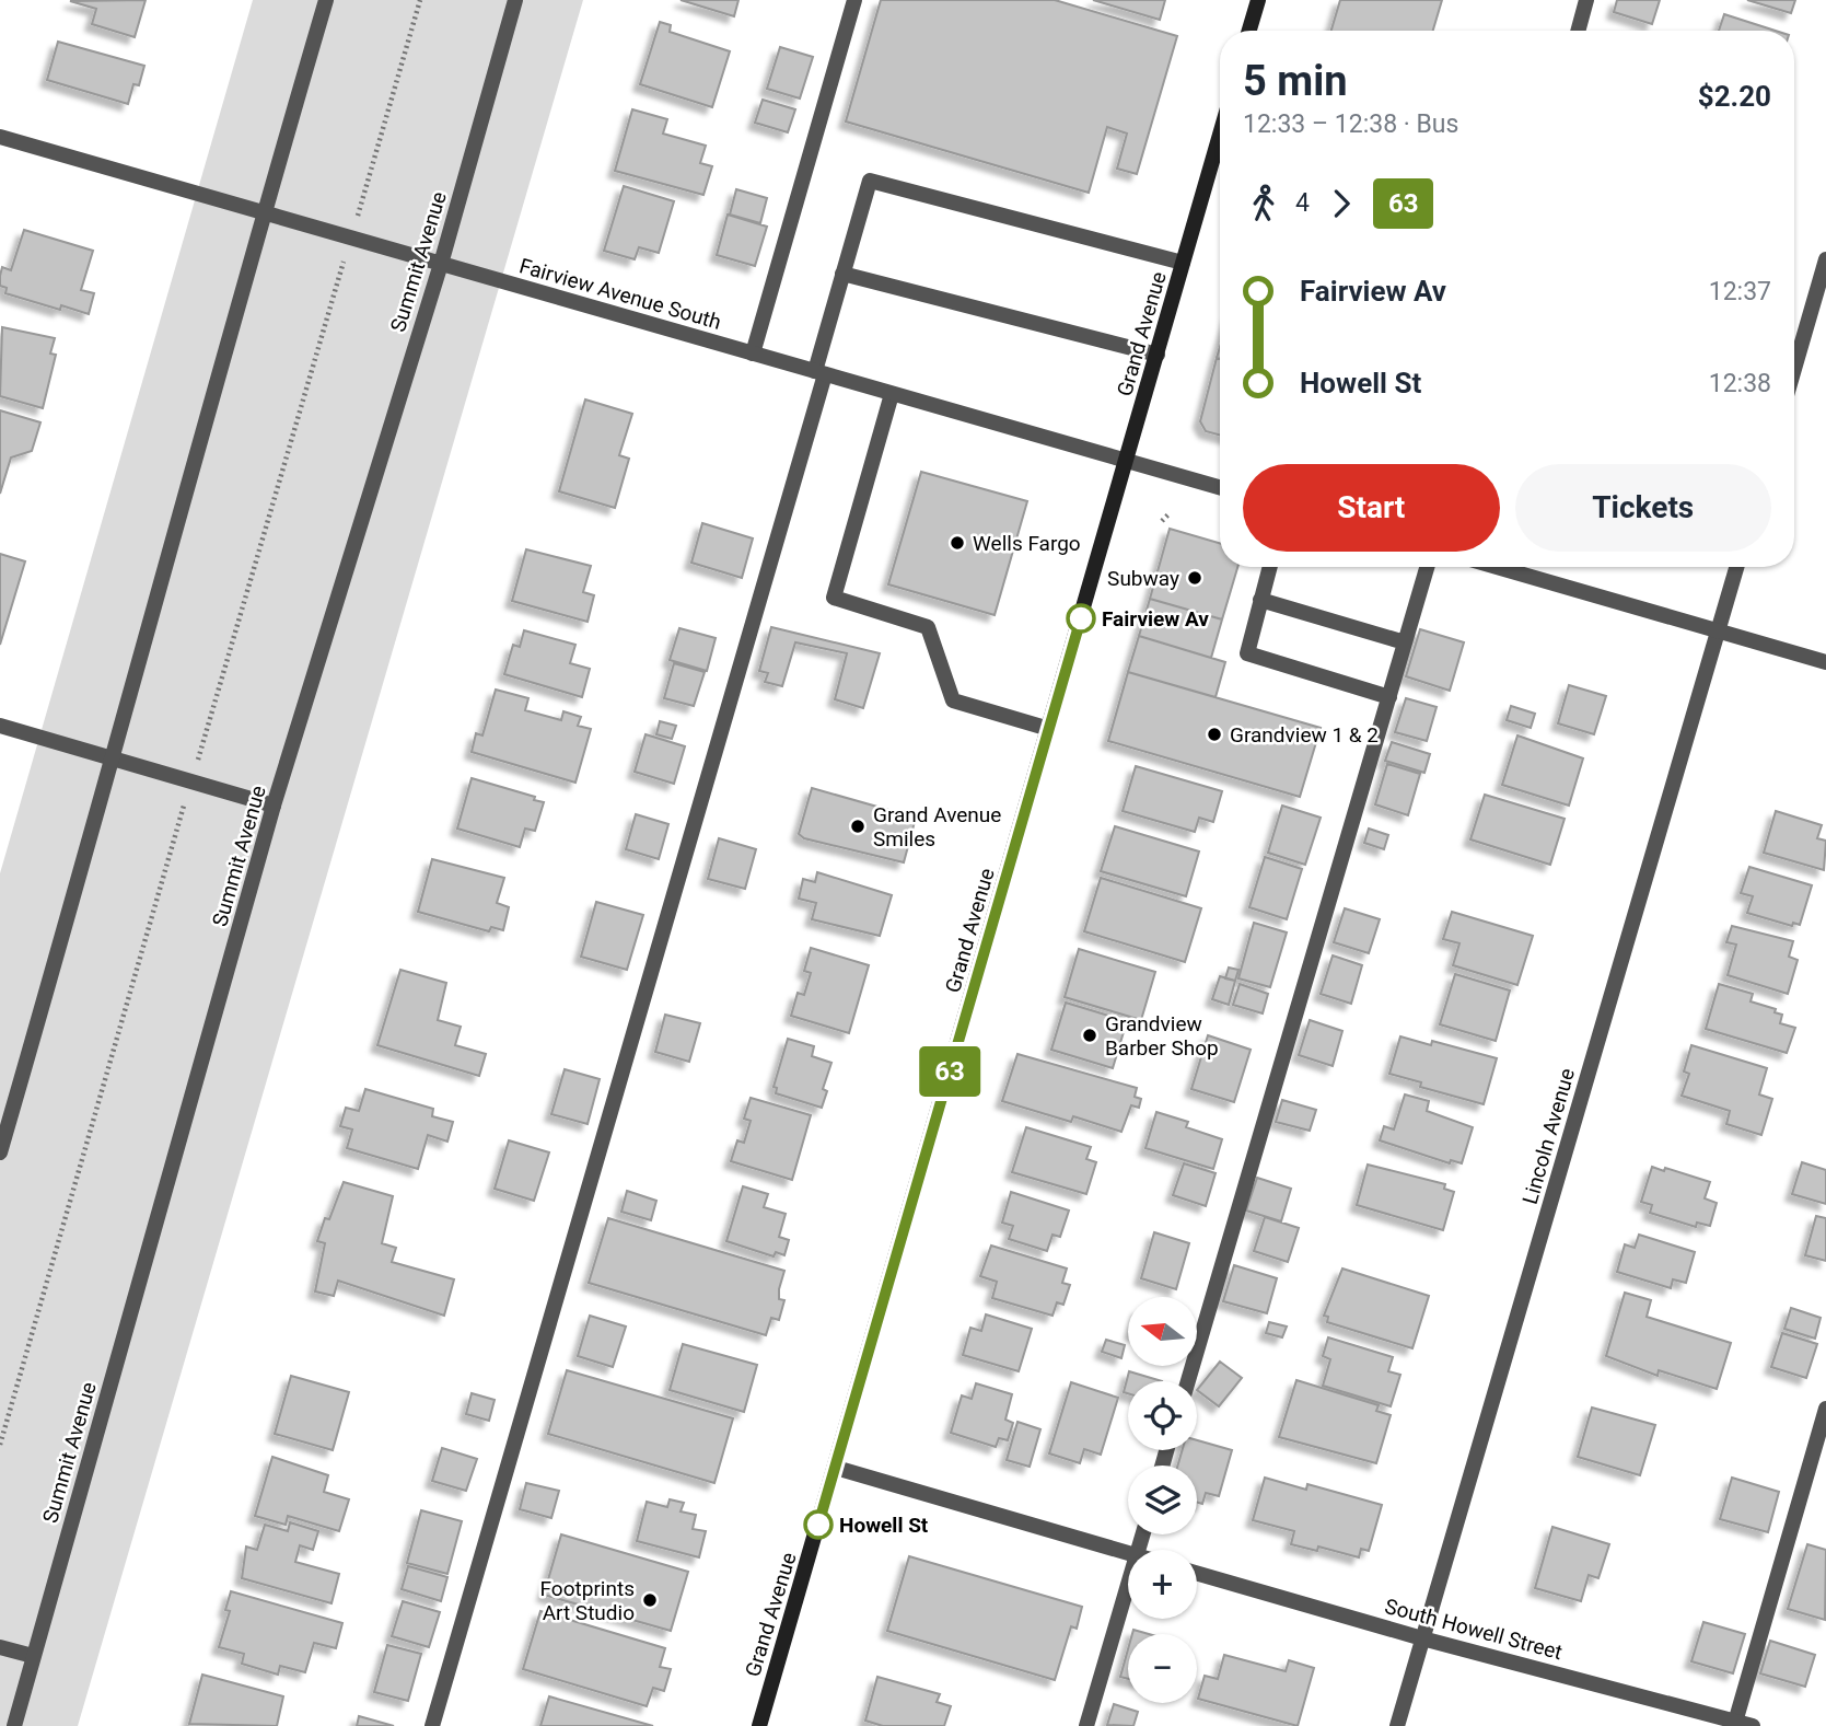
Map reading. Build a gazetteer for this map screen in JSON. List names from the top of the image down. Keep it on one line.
{"streets":{"main road":["Grand Avenue"],"street":["Summit Avenue","Fairview Avenue South","Lincoln Avenue","South Howell Street"]},"crossings":[["Summit Avenue","Fairview Avenue South"],["Fairview Avenue South","Grand Avenue"],["Lincoln Avenue","South Howell Street"]],"places":["Wells Fargo","Subway","Fairview Av","Grandview 1 & 2","Grand Avenue Smiles","Grandview Barber Shop","Howell St","Footprints Art Studio"],"lines":["bus line 63"],"north":"left","page":{"on_map":"63","heading":["5 min","12:33 – 12:38 · Bus","$2.20"],"legs":["4","63"],"list":[{"name":"Fairview Av","value":"12:37"},{"name":"Howell St","value":"12:38"}],"buttons":["Start","Tickets"],"map_buttons":["+","−"]}}
